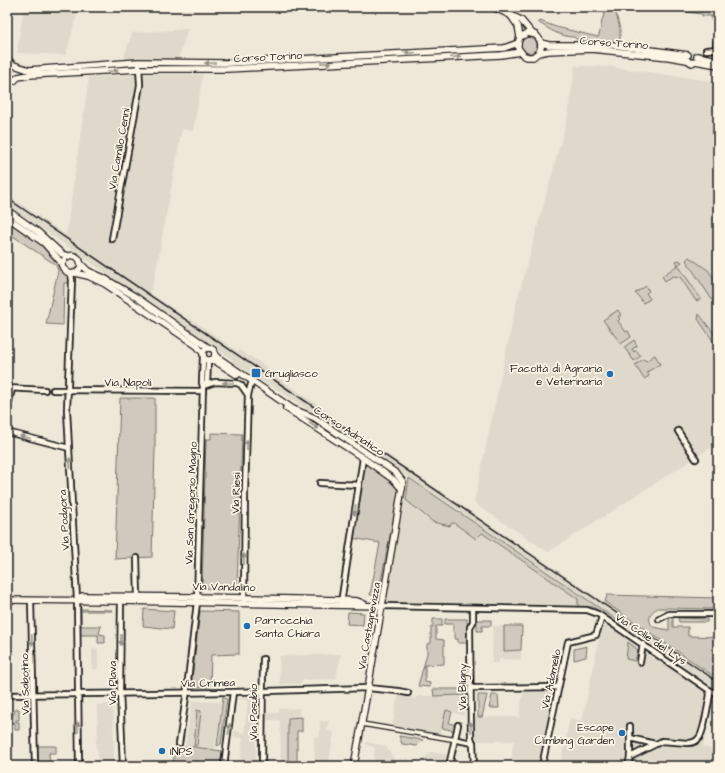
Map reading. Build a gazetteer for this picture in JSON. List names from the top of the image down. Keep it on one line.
{"streets":{"street":["Corso Torino","Via Camillo Cenni","Via Napoli","Corso Adriatico","Via Riesi","Via San Gregorio Magno","Via Podgora","Via Vandalino","Via Castagnevizza","Via Colle del Lys","Via Adamello","Via Plava","Via Crimea","Via Sabotino","Via Bligny","Via Pasubio"]},"crossings":[["Corso Torino","Via Camillo Cenni"],["Via Napoli","Via Riesi"],["Via Napoli","Via San Gregorio Magno"],["Via Napoli","Via Podgora"],["Corso Adriatico","Via Riesi"],["Corso Adriatico","Via San Gregorio Magno"],["Corso Adriatico","Via Podgora"],["Corso Adriatico","Via Vandalino"],["Corso Adriatico","Via Castagnevizza"],["Via Riesi","Via Vandalino"],["Via San Gregorio Magno","Via Vandalino"],["Via San Gregorio Magno","Via Crimea"],["Via Podgora","Via Vandalino"],["Via Podgora","Via Crimea"],["Via Vandalino","Via Castagnevizza"],["Via Vandalino","Via Colle del Lys"],["Via Vandalino","Via Plava"],["Via Vandalino","Via Sabotino"],["Via Vandalino","Via Bligny"],["Via Castagnevizza","Via Crimea"],["Via Colle del Lys","Via Adamello"],["Via Plava","Via Crimea"],["Via Crimea","Via Sabotino"],["Via Crimea","Via Pasubio"]],"one_way":["Via Riesi","Via Podgora","Via Plava","Via Sabotino"],"places":{"transit":["Grugliasco"],"other":["Facoltà di Agraria e Veterinaria","Parrocchia Santa Chiara","Escape Climbing Garden","INPS"]}}
